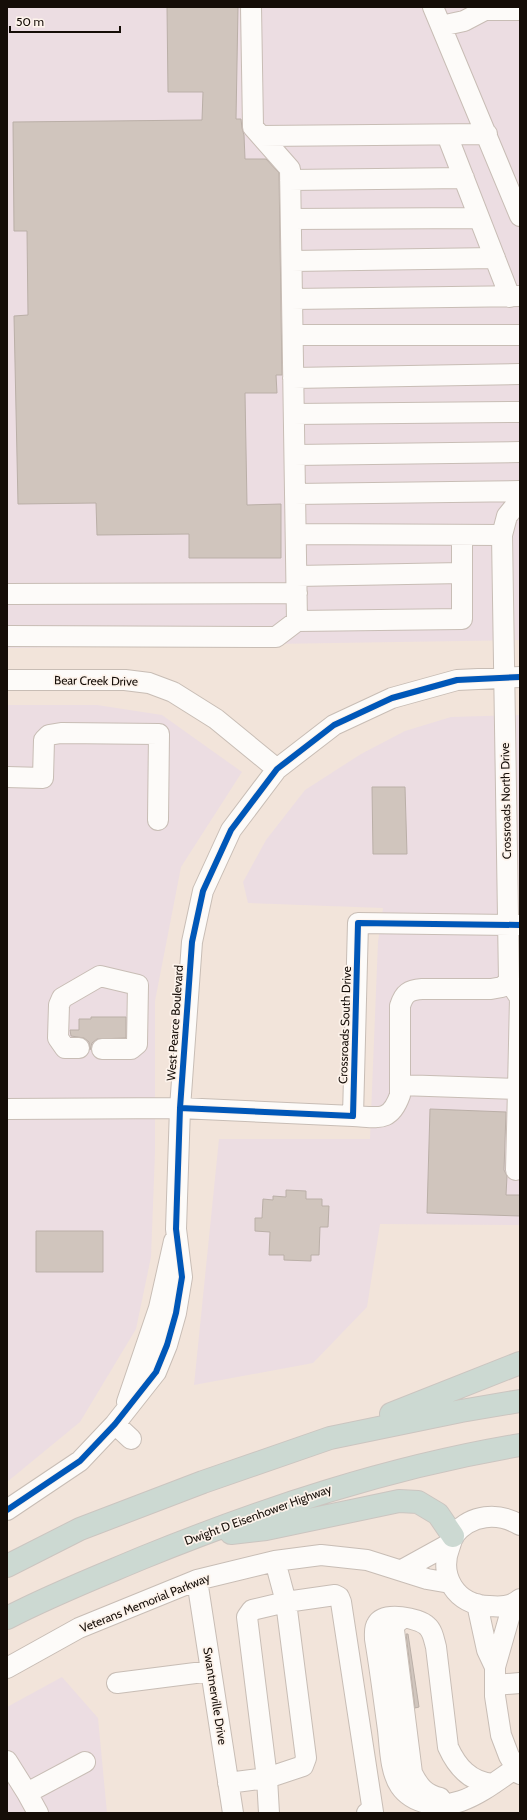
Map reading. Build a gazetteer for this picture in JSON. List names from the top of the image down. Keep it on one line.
{"streets":{"highway":["Dwight D Eisenhower Highway"],"street":["Bear Creek Drive","Crossroads North Drive","West Pearce Boulevard","Crossroads South Drive","Veterans Memorial Parkway","Swantnerville Drive"]},"crossings":[["Bear Creek Drive","West Pearce Boulevard"],["Crossroads North Drive","West Pearce Boulevard"],["Crossroads North Drive","Crossroads South Drive"],["Veterans Memorial Parkway","Swantnerville Drive"]],"scale_bar":"50 m"}
